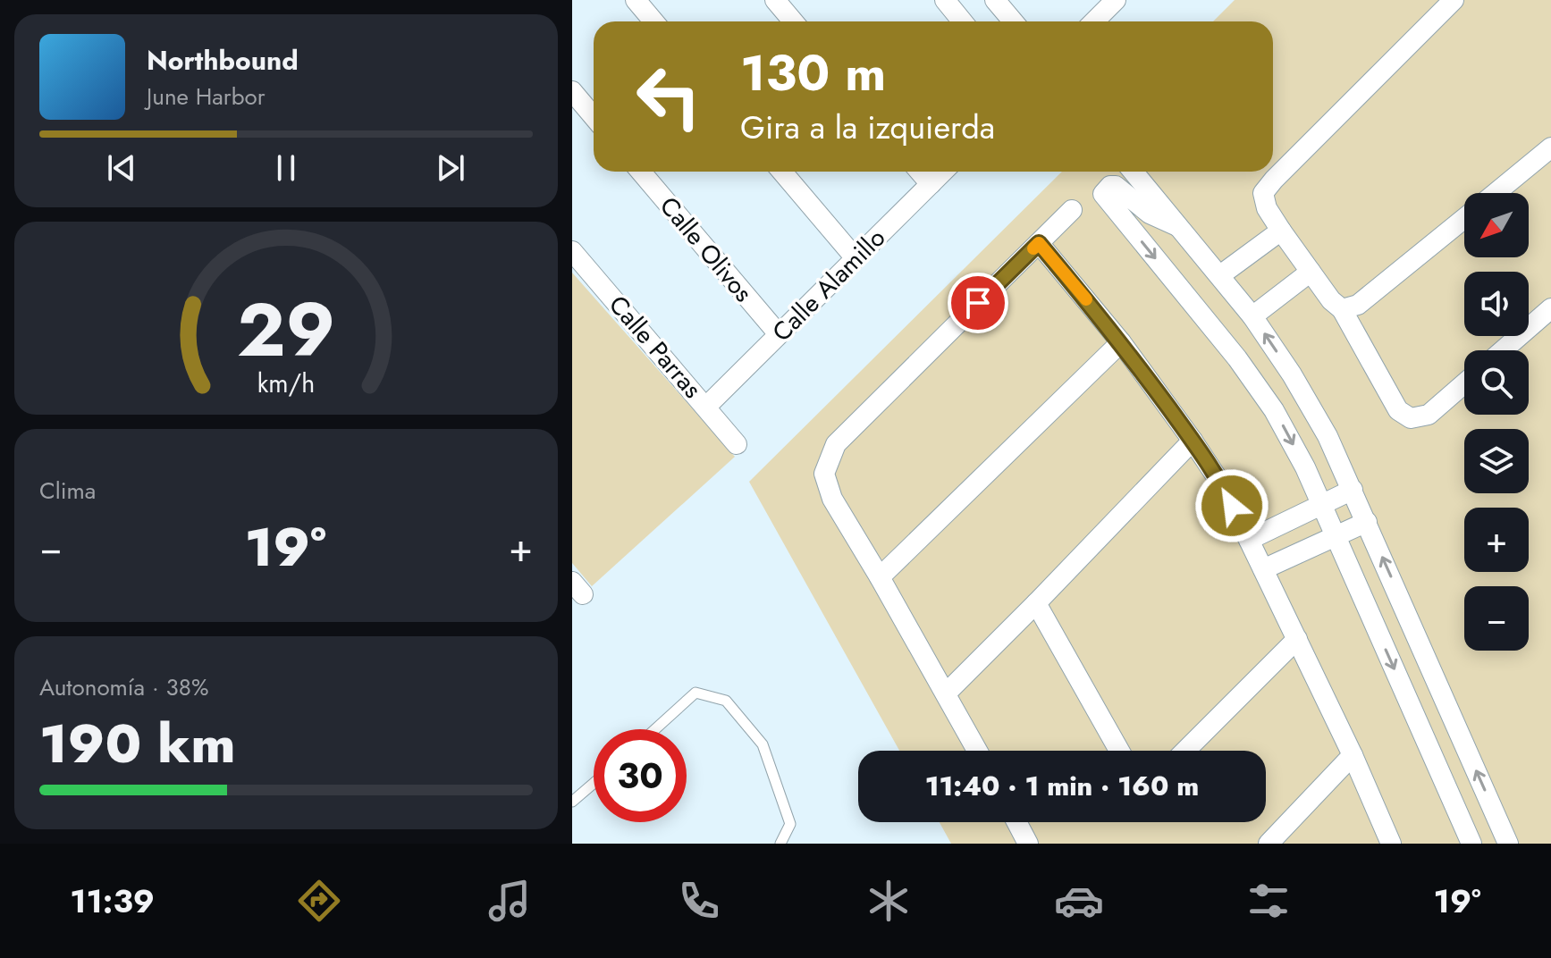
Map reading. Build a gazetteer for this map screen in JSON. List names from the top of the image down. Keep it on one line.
{"streets":{"street":["Calle Olivos","Calle Alamillo","Calle Parras"]},"crossings":[["Calle Olivos","Calle Alamillo"],["Calle Alamillo","Calle Parras"]],"north":"bottom left","page":{"turn":["130 m","Gira a la izquierda"],"song":["Northbound","June Harbor"],"map_buttons":["+","−"],"tile":["Clima",["Autonomía · 38%","190 km"]],"heat":["−","19°","+"],"limit":"30","trip":"11:40 · 1 min · 160 m","tabs":["11:39","19°"],"gauge":["29","km/h"]}}
